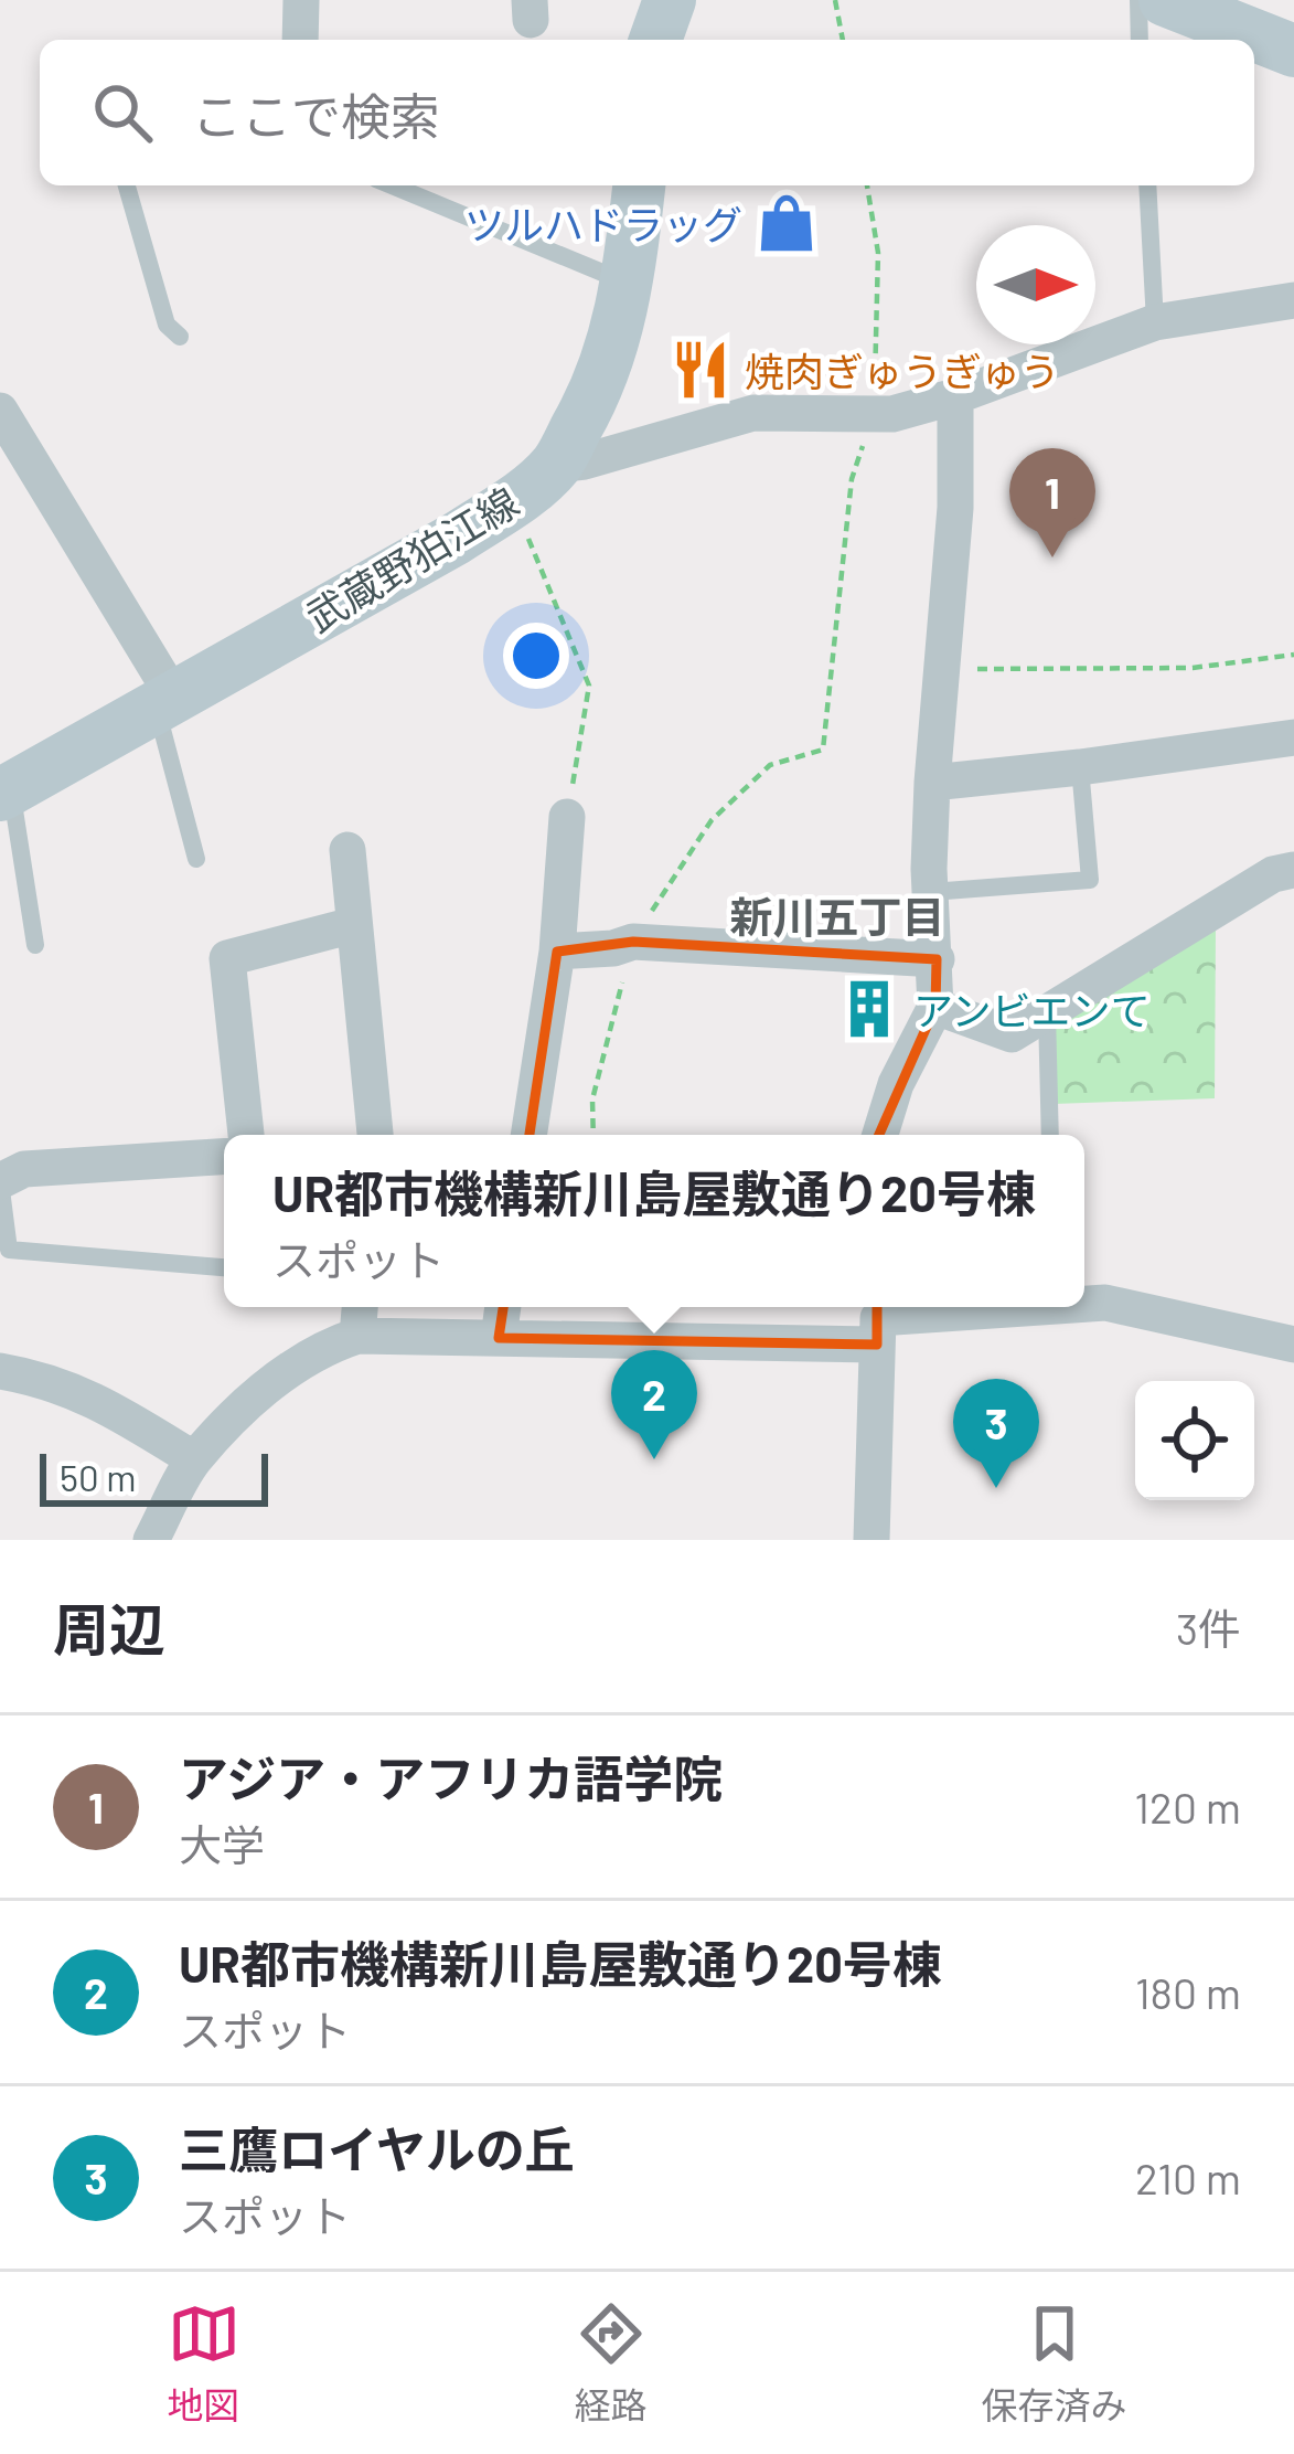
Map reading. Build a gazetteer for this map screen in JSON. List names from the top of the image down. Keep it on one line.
{"streets":{"main road":["武蔵野狛江線"]},"districts":["新川五丁目"],"places":{"shop":["ツルハドラッグ"],"restaurant":["焼肉ぎゅうぎゅう"],"building":["アンビエンて"]},"scale_bar":"50 m","north":"right","page":{"search":"ここで検索","pins":["1","2","3"],"popup":["UR都市機構新川島屋敷通り20号棟","スポット"],"scale":"50 m","heading":["周辺","3件"],"list":[{"mark":"1","name":"アジア・アフリカ語学院","note":"大学","value":"120 m"},{"mark":"2","name":"UR都市機構新川島屋敷通り20号棟","note":"スポット","value":"180 m"},{"mark":"3","name":"三鷹ロイヤルの丘","note":"スポット","value":"210 m"}],"nav":["地図","経路","保存済み"]}}
